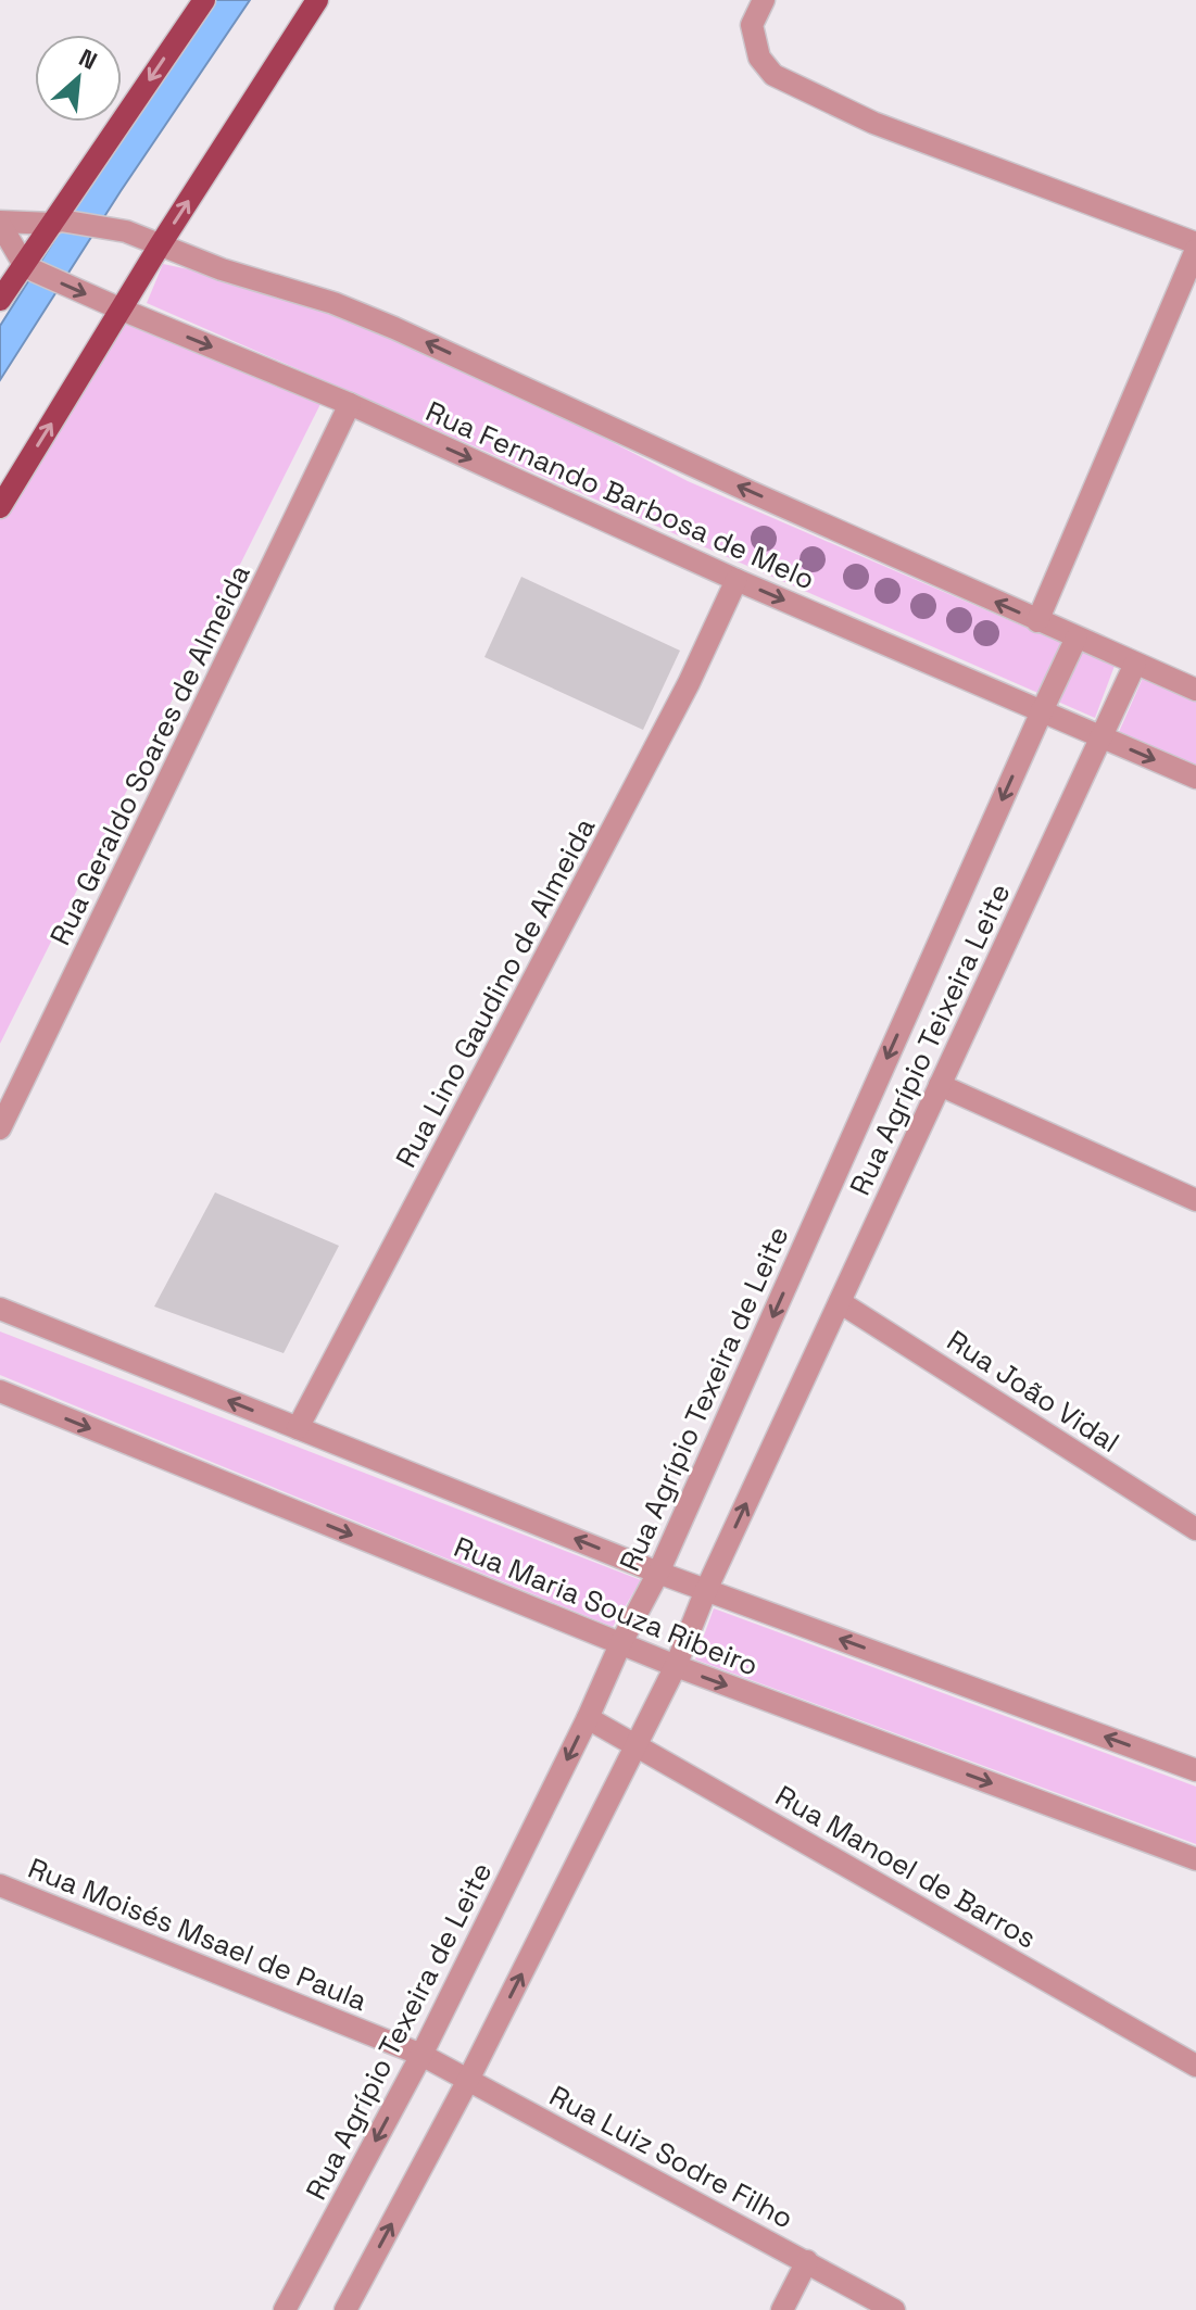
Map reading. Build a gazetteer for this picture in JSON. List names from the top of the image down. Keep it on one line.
{"streets":{"street":["Rua Fernando Barbosa de Melo","Rua Geraldo Soares de Almeida","Rua Lino Gaudino de Almeida","Rua Agrípio Teixeira Leite","Rua João Vidal","Rua Agrípio Texeira de Leite","Rua Maria Souza Ribeiro","Rua Manoel de Barros","Rua Moisés Msael de Paula","Rua Luiz Sodre Filho"]},"crossings":[["Rua Fernando Barbosa de Melo","Rua Geraldo Soares de Almeida"],["Rua Fernando Barbosa de Melo","Rua Lino Gaudino de Almeida"],["Rua Fernando Barbosa de Melo","Rua Agrípio Teixeira Leite"],["Rua Fernando Barbosa de Melo","Rua Agrípio Texeira de Leite"],["Rua Lino Gaudino de Almeida","Rua Maria Souza Ribeiro"],["Rua Agrípio Teixeira Leite","Rua João Vidal"],["Rua Agrípio Teixeira Leite","Rua Maria Souza Ribeiro"],["Rua Agrípio Texeira de Leite","Rua Maria Souza Ribeiro"],["Rua Agrípio Texeira de Leite","Rua Manoel de Barros"],["Rua Agrípio Texeira de Leite","Rua Moisés Msael de Paula"],["Rua Agrípio Texeira de Leite","Rua Luiz Sodre Filho"],["Rua Moisés Msael de Paula","Rua Luiz Sodre Filho"]],"north":"top right"}
